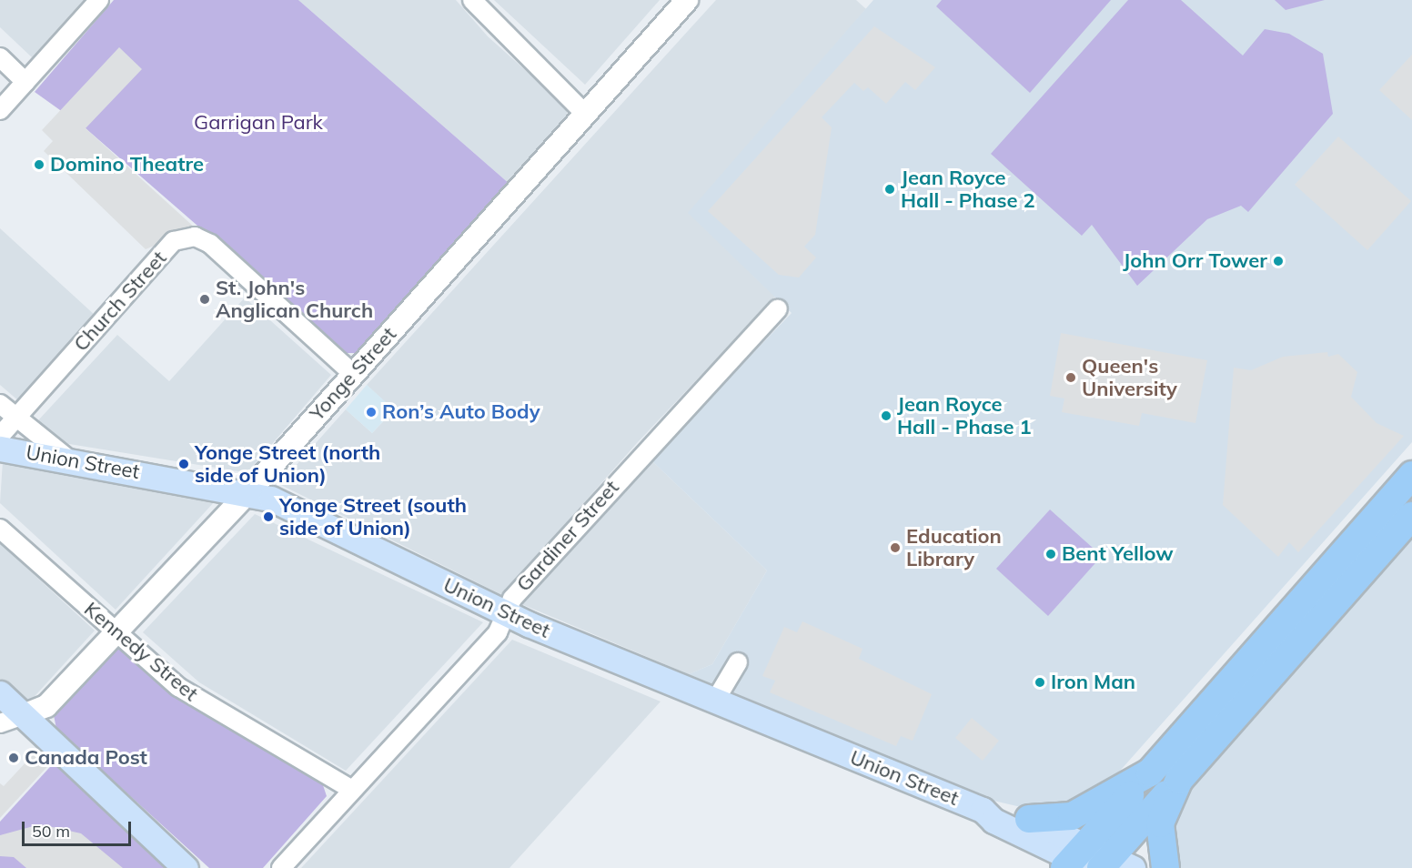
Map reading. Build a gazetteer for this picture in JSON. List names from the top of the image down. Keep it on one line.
{"streets":{"main road":["Union Street"],"street":["Church Street","Yonge Street","Gardiner Street","Kennedy Street"]},"crossings":[["Church Street","Yonge Street"],["Yonge Street","Union Street"],["Yonge Street","Kennedy Street"],["Union Street","Gardiner Street"],["Gardiner Street","Kennedy Street"]],"parks":["Garrigan Park"],"places":["Domino Theatre","Jean Royce Hall - Phase 2","John Orr Tower","St. John's Anglican Church","Queen's University","Ron’s Auto Body","Jean Royce Hall - Phase 1","Yonge Street (north side of Union)","Yonge Street (south side of Union)","Education Library","Bent Yellow","Iron Man","Canada Post"],"scale_bar":"50 m"}
